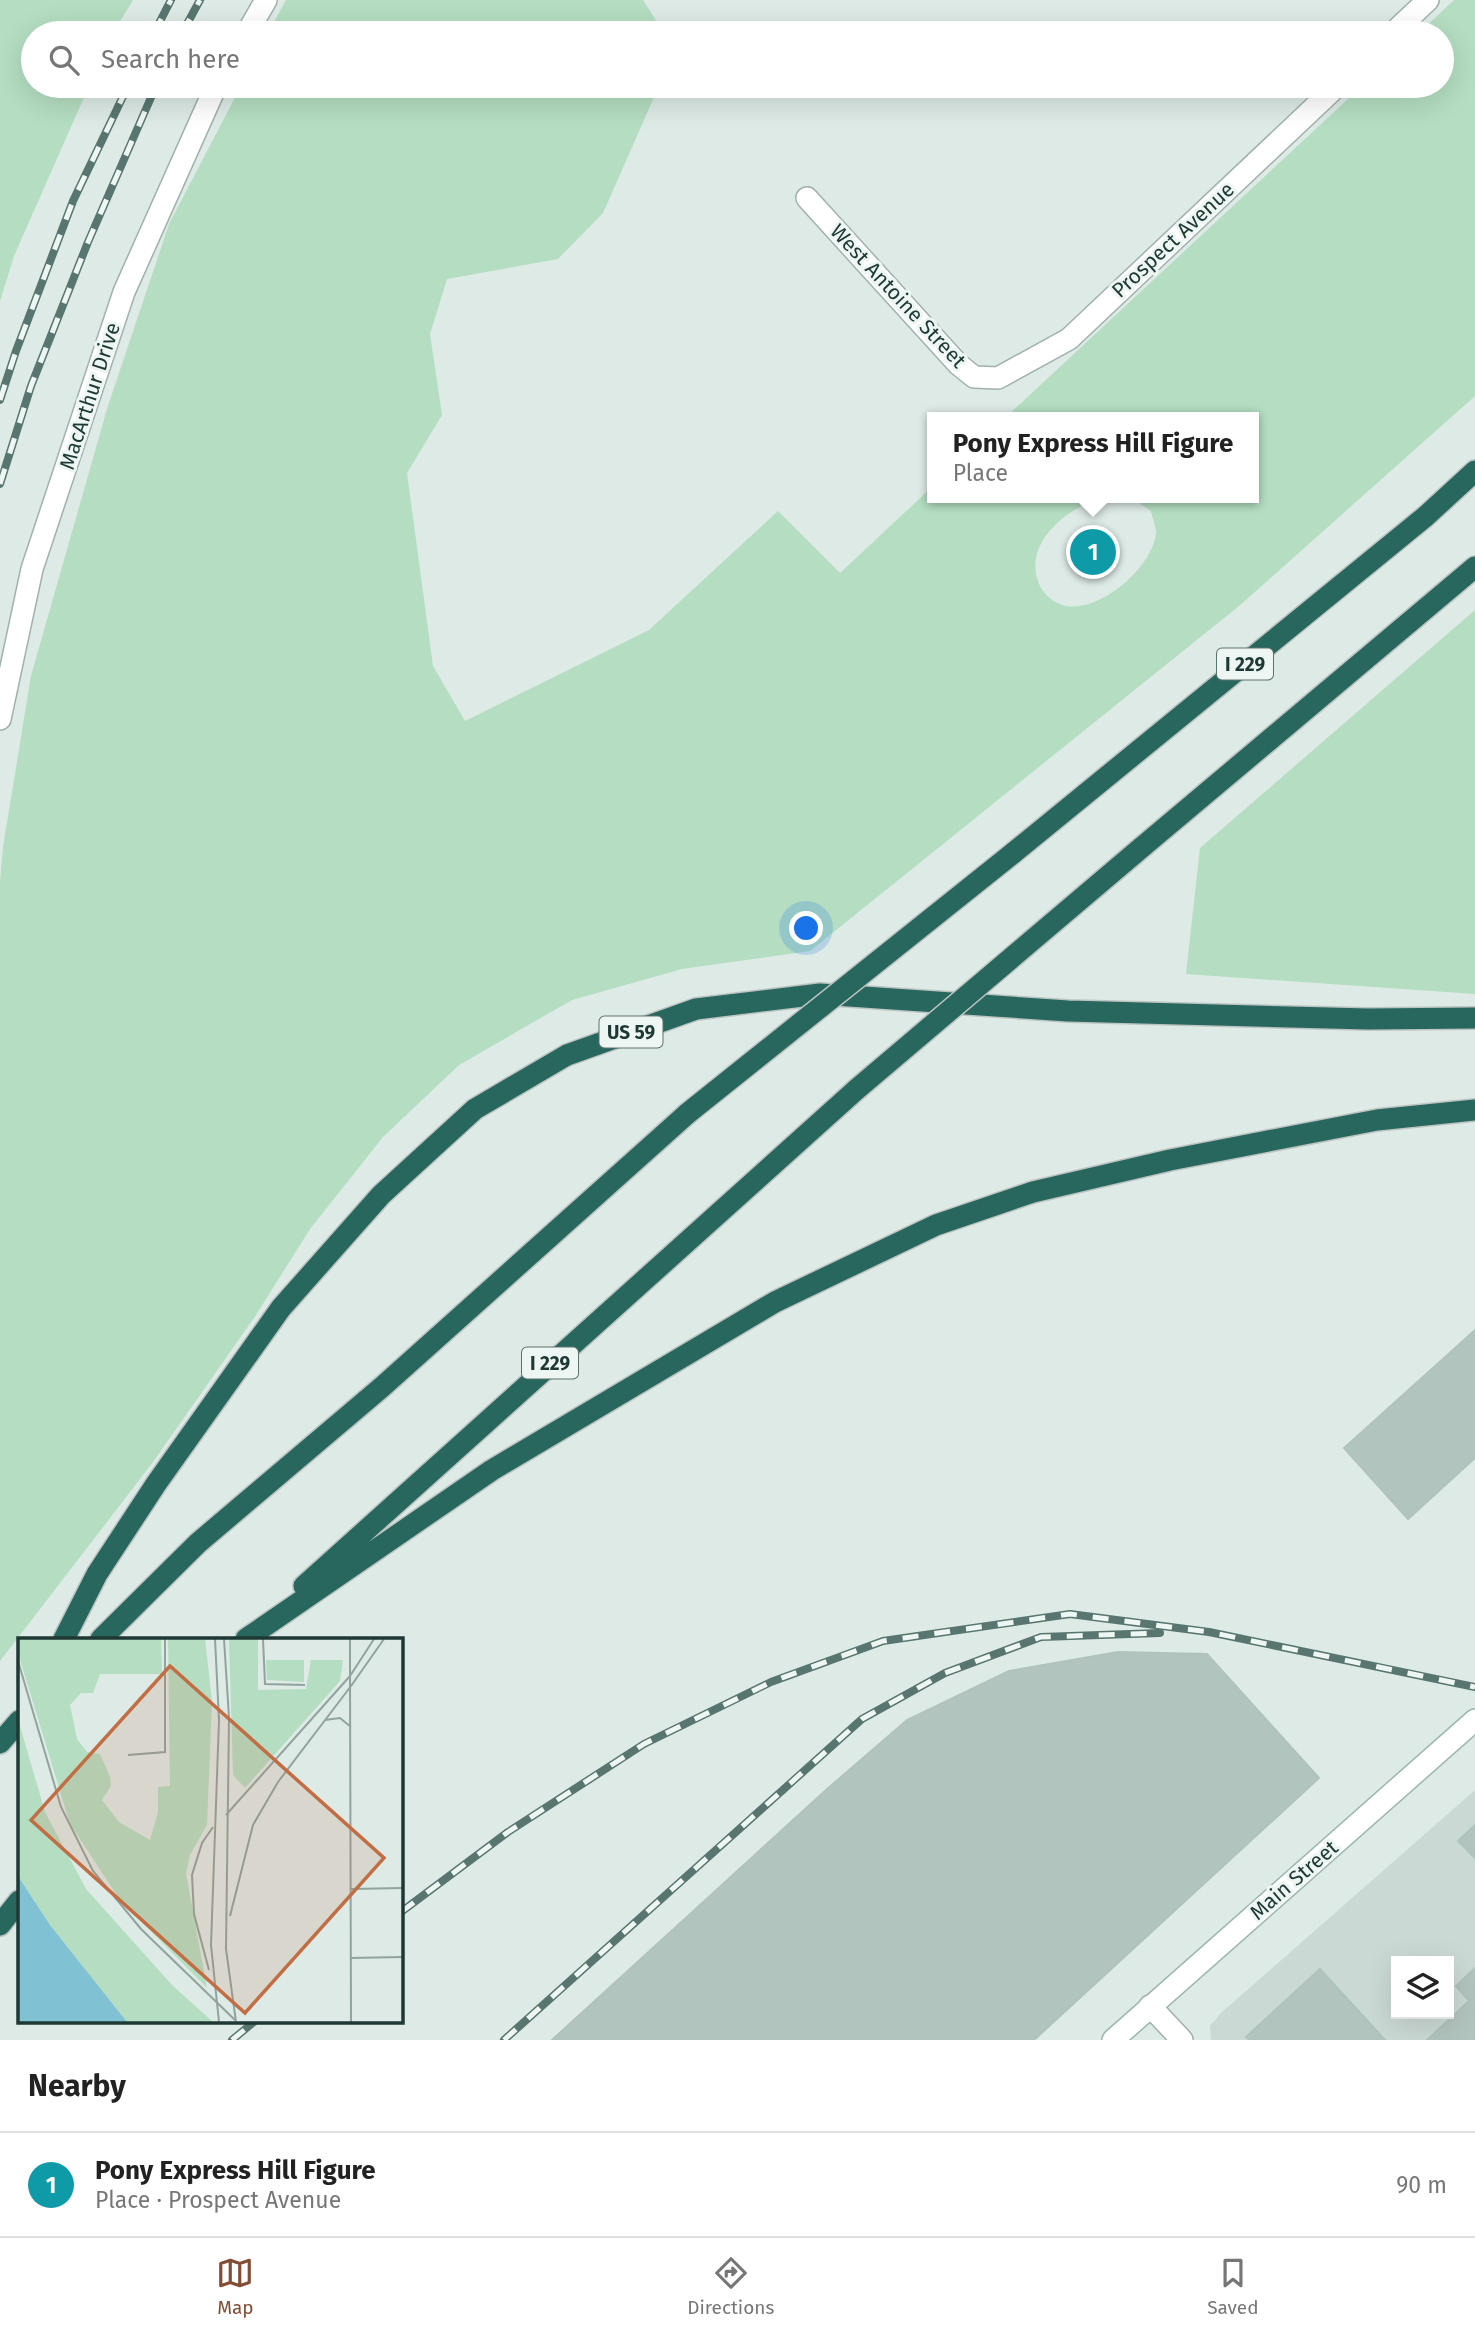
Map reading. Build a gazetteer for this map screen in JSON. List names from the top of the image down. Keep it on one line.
{"streets":{"highway":["I 229","US 59"],"street":["Prospect Avenue","West Antoine Street","MacArthur Drive","Main Street"]},"crossings":[["Prospect Avenue","West Antoine Street"]],"page":{"search":"Search here","popup":["Pony Express Hill Figure","Place"],"pins":"1","heading":"Nearby","list":[{"mark":"1","name":"Pony Express Hill Figure","note":"Place · Prospect Avenue","value":"90 m"}],"nav":["Map","Directions","Saved"]}}
